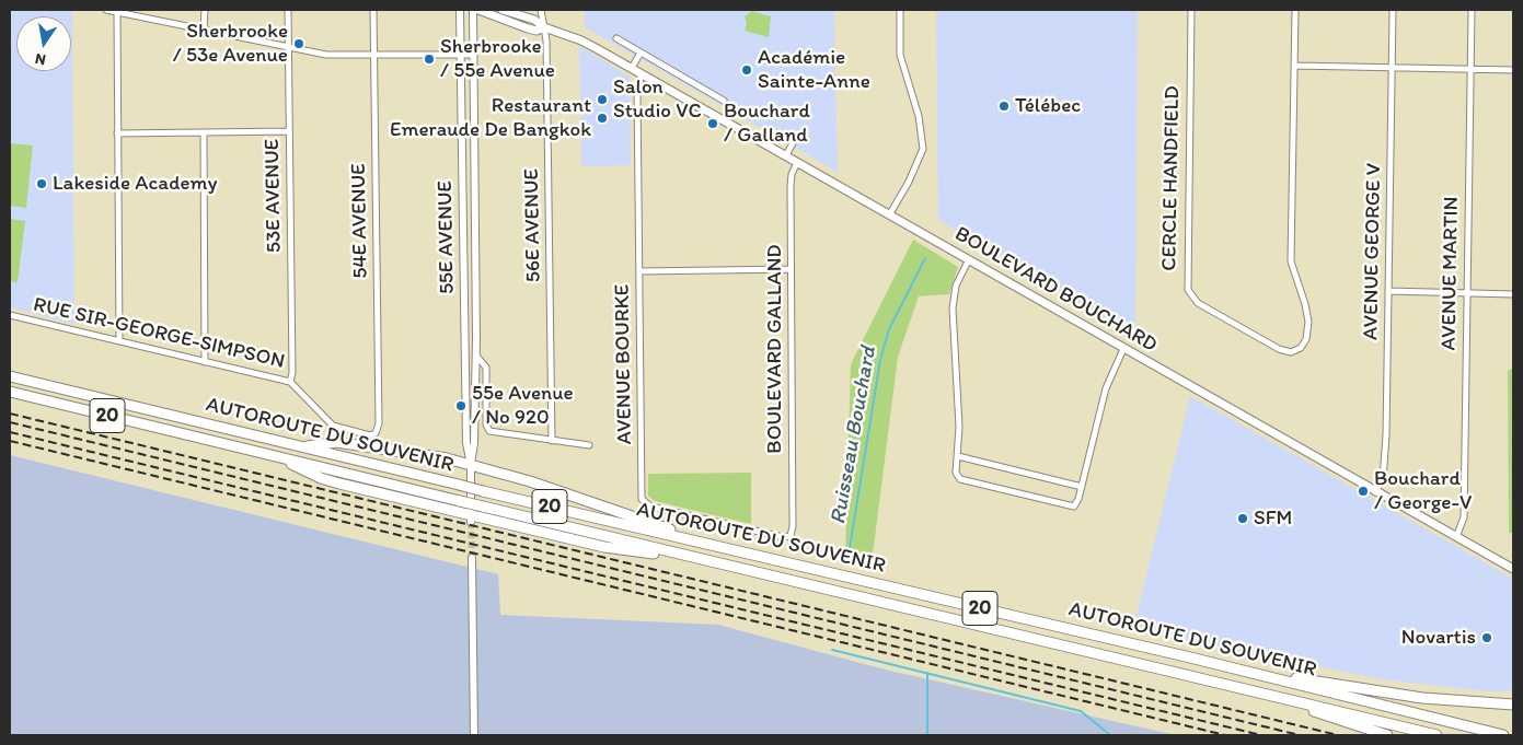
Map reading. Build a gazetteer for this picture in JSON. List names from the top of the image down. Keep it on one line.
{"streets":{"highway":["20","AUTOROUTE DU SOUVENIR"],"main road":["BOULEVARD BOUCHARD"],"street":["CERCLE HANDFIELD","53E AVENUE","54E AVENUE","56E AVENUE","55E AVENUE","AVENUE GEORGE V","AVENUE MARTIN","RUE SIR-GEORGE-SIMPSON","BOULEVARD GALLAND","AVENUE BOURKE"]},"crossings":[["53E AVENUE","RUE SIR-GEORGE-SIMPSON"],["54E AVENUE","RUE SIR-GEORGE-SIMPSON"],["56E AVENUE","55E AVENUE"],["56E AVENUE","BOULEVARD BOUCHARD"],["AVENUE GEORGE V","BOULEVARD BOUCHARD"],["AVENUE MARTIN","BOULEVARD BOUCHARD"],["BOULEVARD BOUCHARD","BOULEVARD GALLAND"],["BOULEVARD BOUCHARD","AVENUE BOURKE"],["BOULEVARD GALLAND","AVENUE BOURKE"]],"water":["Ruisseau Bouchard"],"places":["Sherbrooke / 53e Avenue","Sherbrooke / 55e Avenue","Académie Sainte-Anne","Salon Studio VC","Télébec","Restaurant Emeraude De Bangkok","Bouchard / Galland","Lakeside Academy","55e Avenue / No 920","Bouchard / George-V","SFM","Novartis"],"north":"bottom"}
